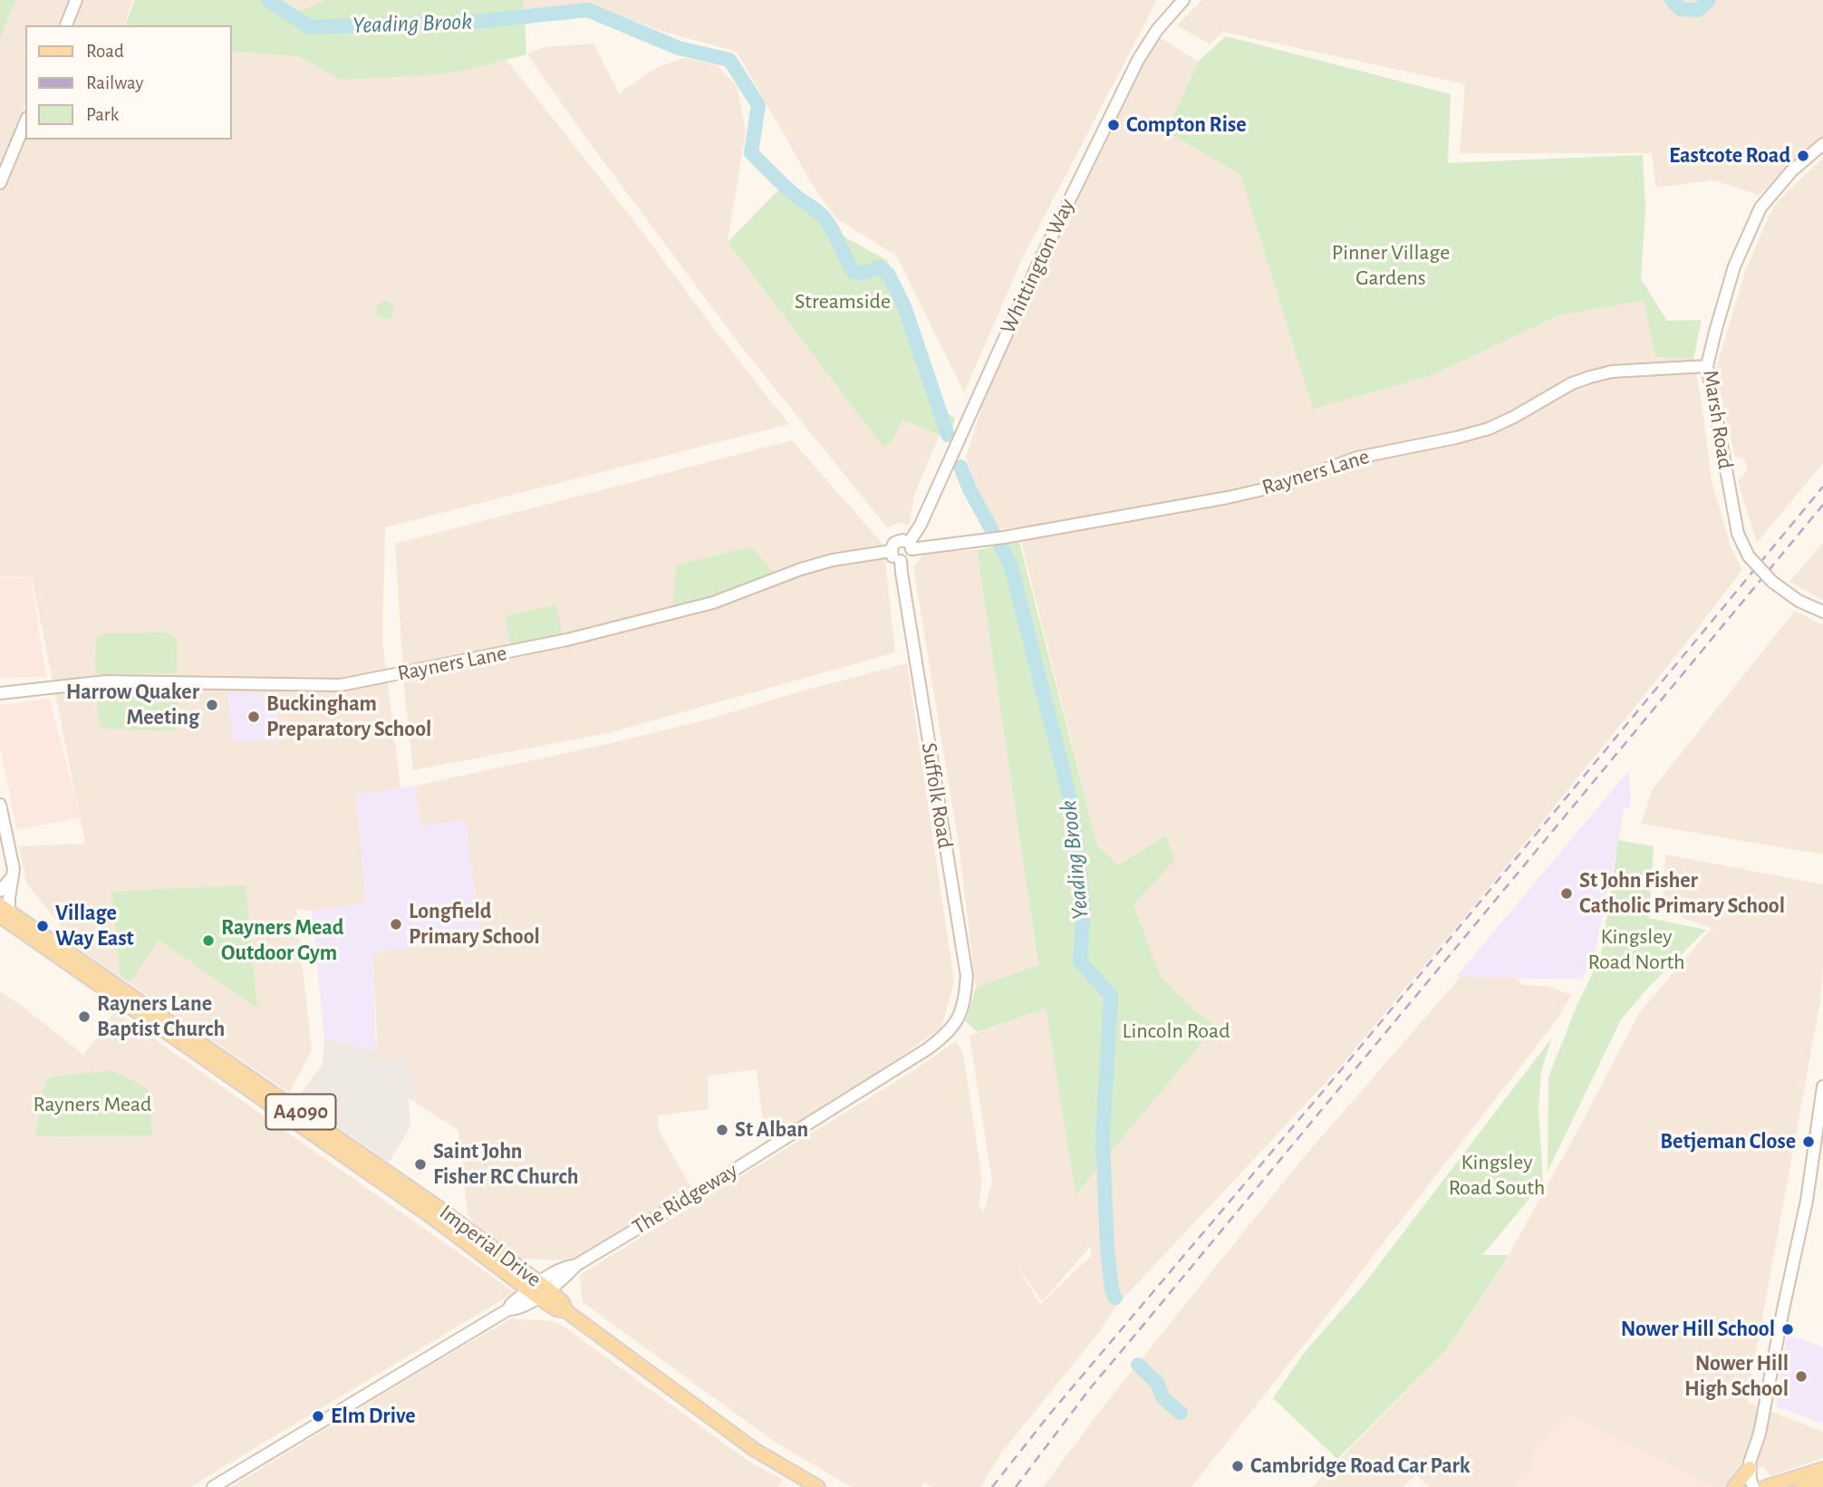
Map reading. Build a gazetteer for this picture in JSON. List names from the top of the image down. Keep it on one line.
{"streets":{"main road":["A4090","Imperial Drive"],"street":["Whittington Way","Marsh Road","Rayners Lane","Suffolk Road","The Ridgeway"]},"crossings":[["Whittington Way","Rayners Lane"],["Whittington Way","Suffolk Road"],["Marsh Road","Rayners Lane"],["Rayners Lane","Suffolk Road"],["Suffolk Road","The Ridgeway"],["The Ridgeway","Imperial Drive"]],"water":["Yeading Brook"],"parks":["Pinner Village Gardens","Streamside","Kingsley Road North","Lincoln Road","Rayners Mead","Kingsley Road South"],"places":["Compton Rise","Eastcote Road","Harrow Quaker Meeting","Buckingham Preparatory School","St John Fisher Catholic Primary School","Longfield Primary School","Village Way East","Rayners Mead Outdoor Gym","Rayners Lane Baptist Church","St Alban","Betjeman Close","Saint John Fisher RC Church","Nower Hill School","Nower Hill High School","Elm Drive","Cambridge Road Car Park"],"legend":["Road","Railway","Park"]}
